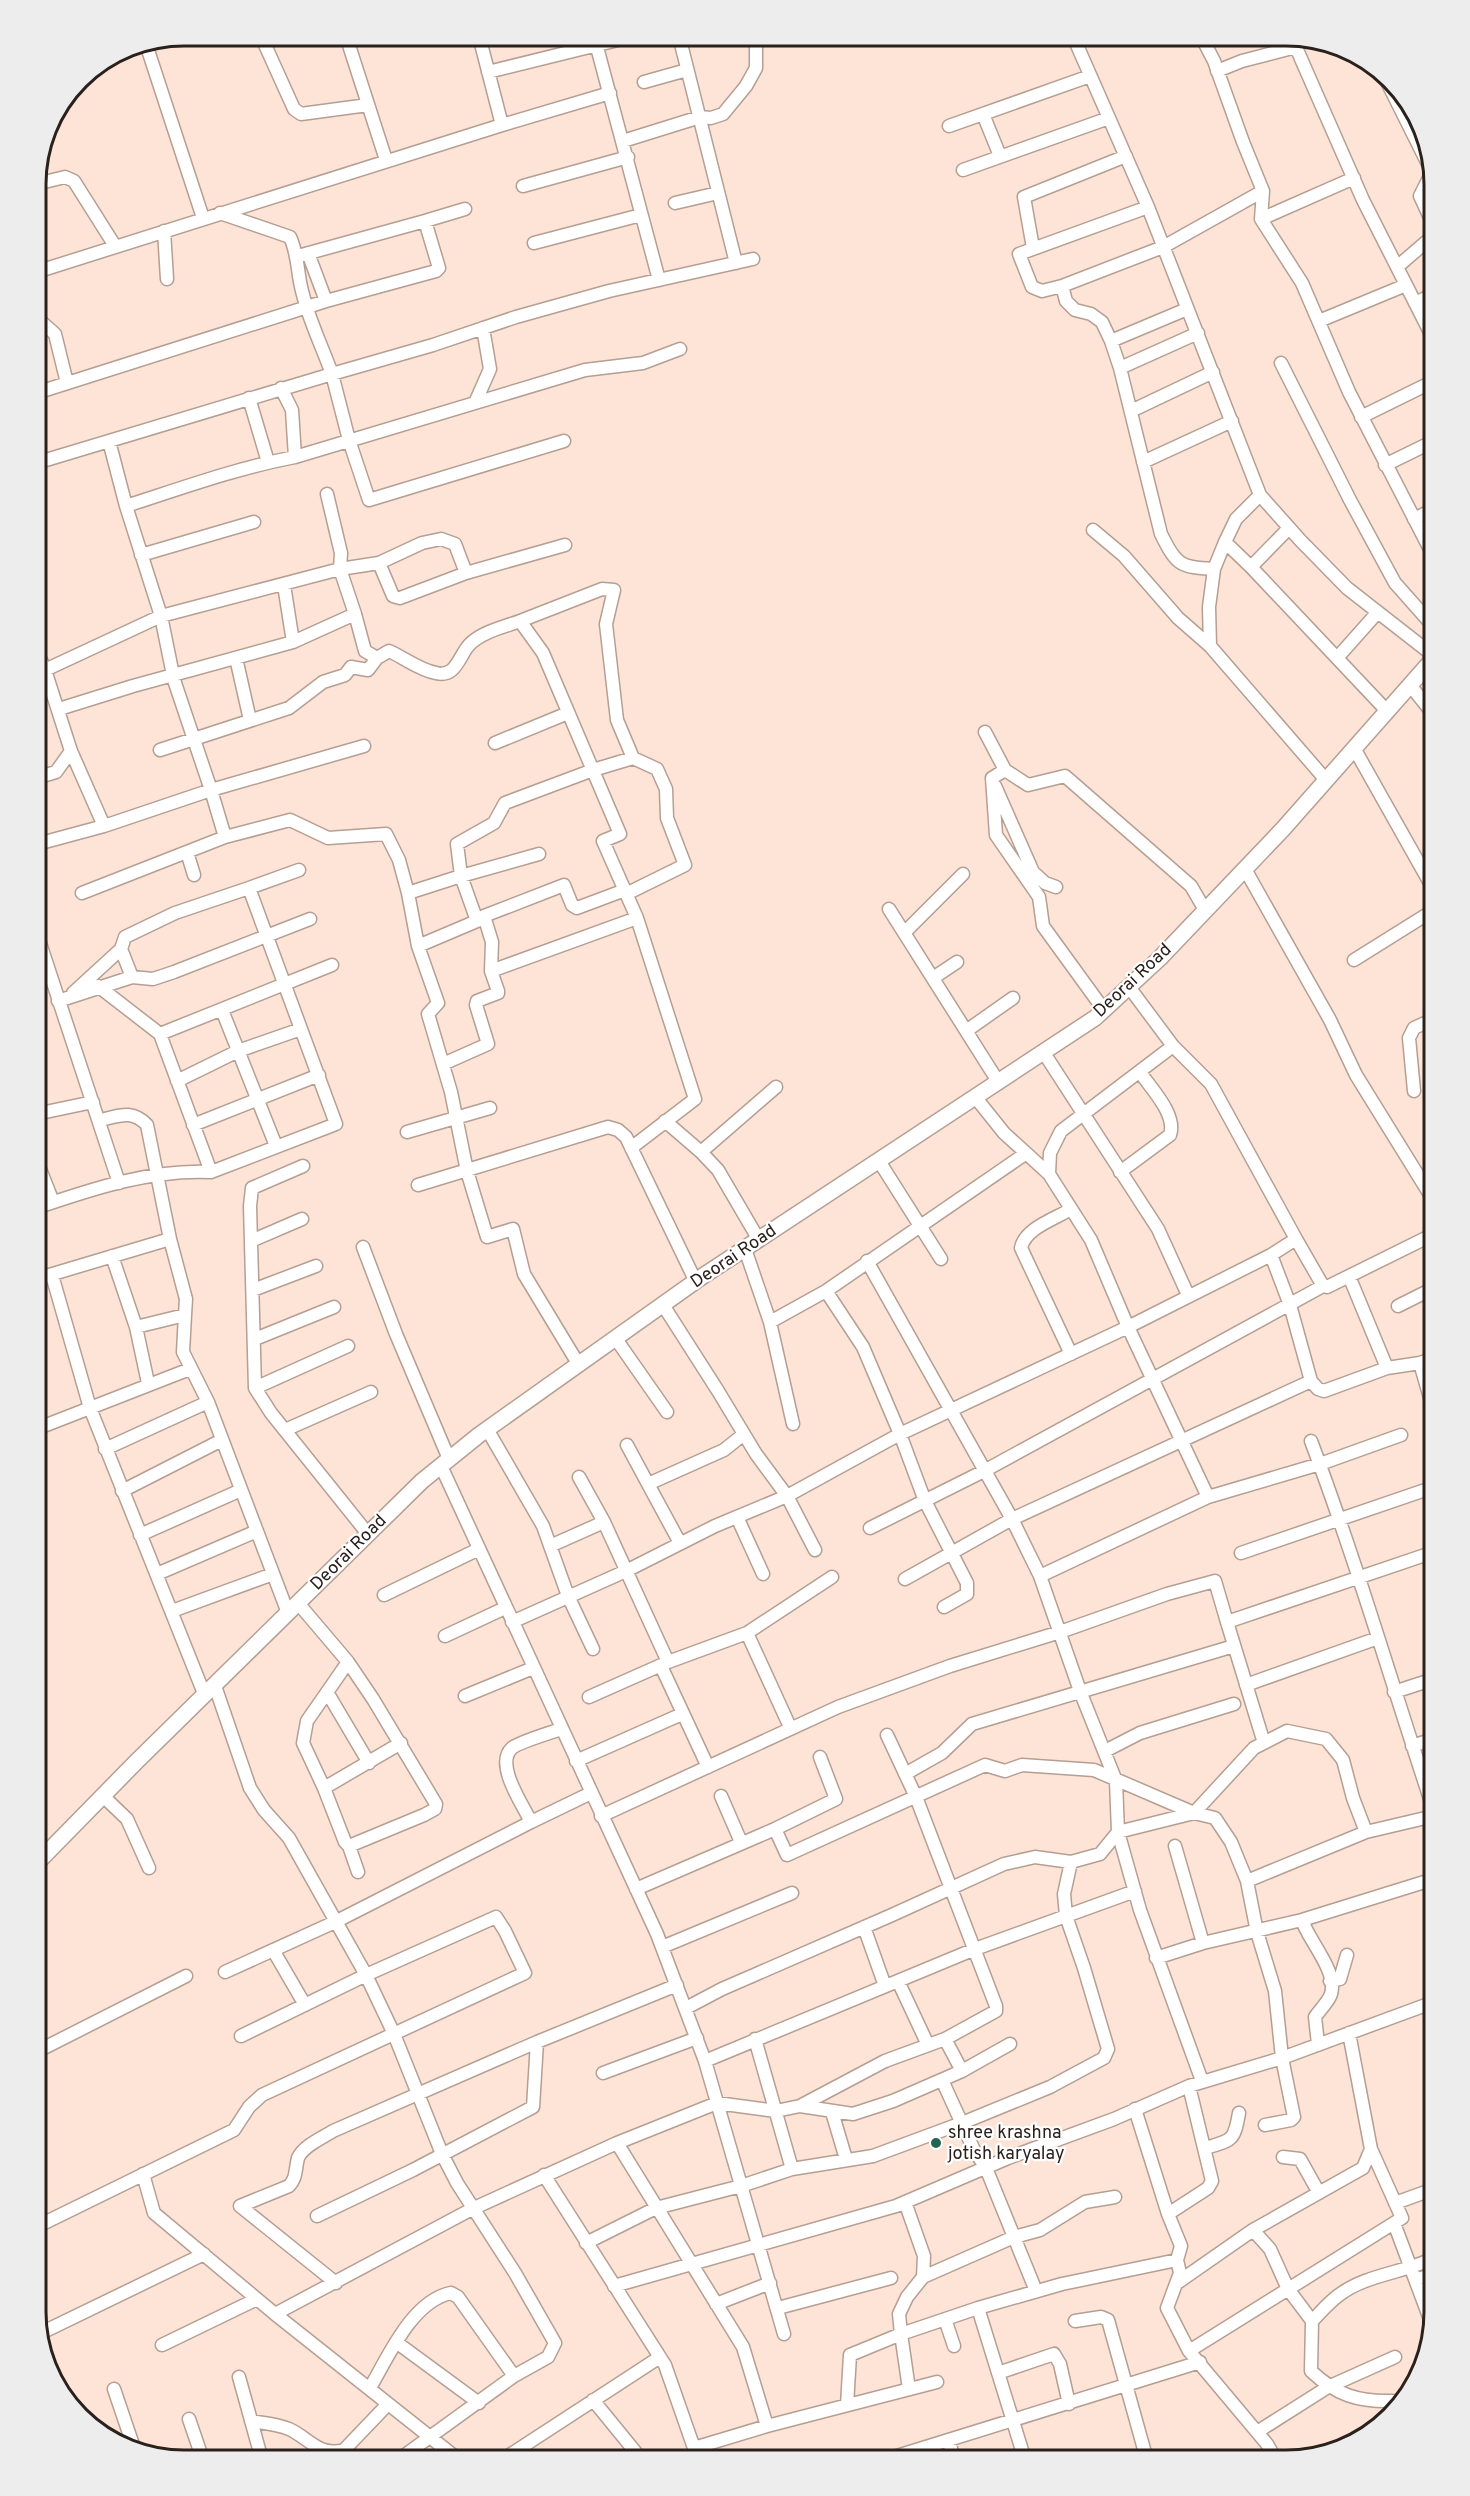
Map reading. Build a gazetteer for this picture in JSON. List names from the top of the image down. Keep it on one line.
{"streets":{"street":["Deorai Road"]},"places":["shree krashna jotish karyalay"]}
